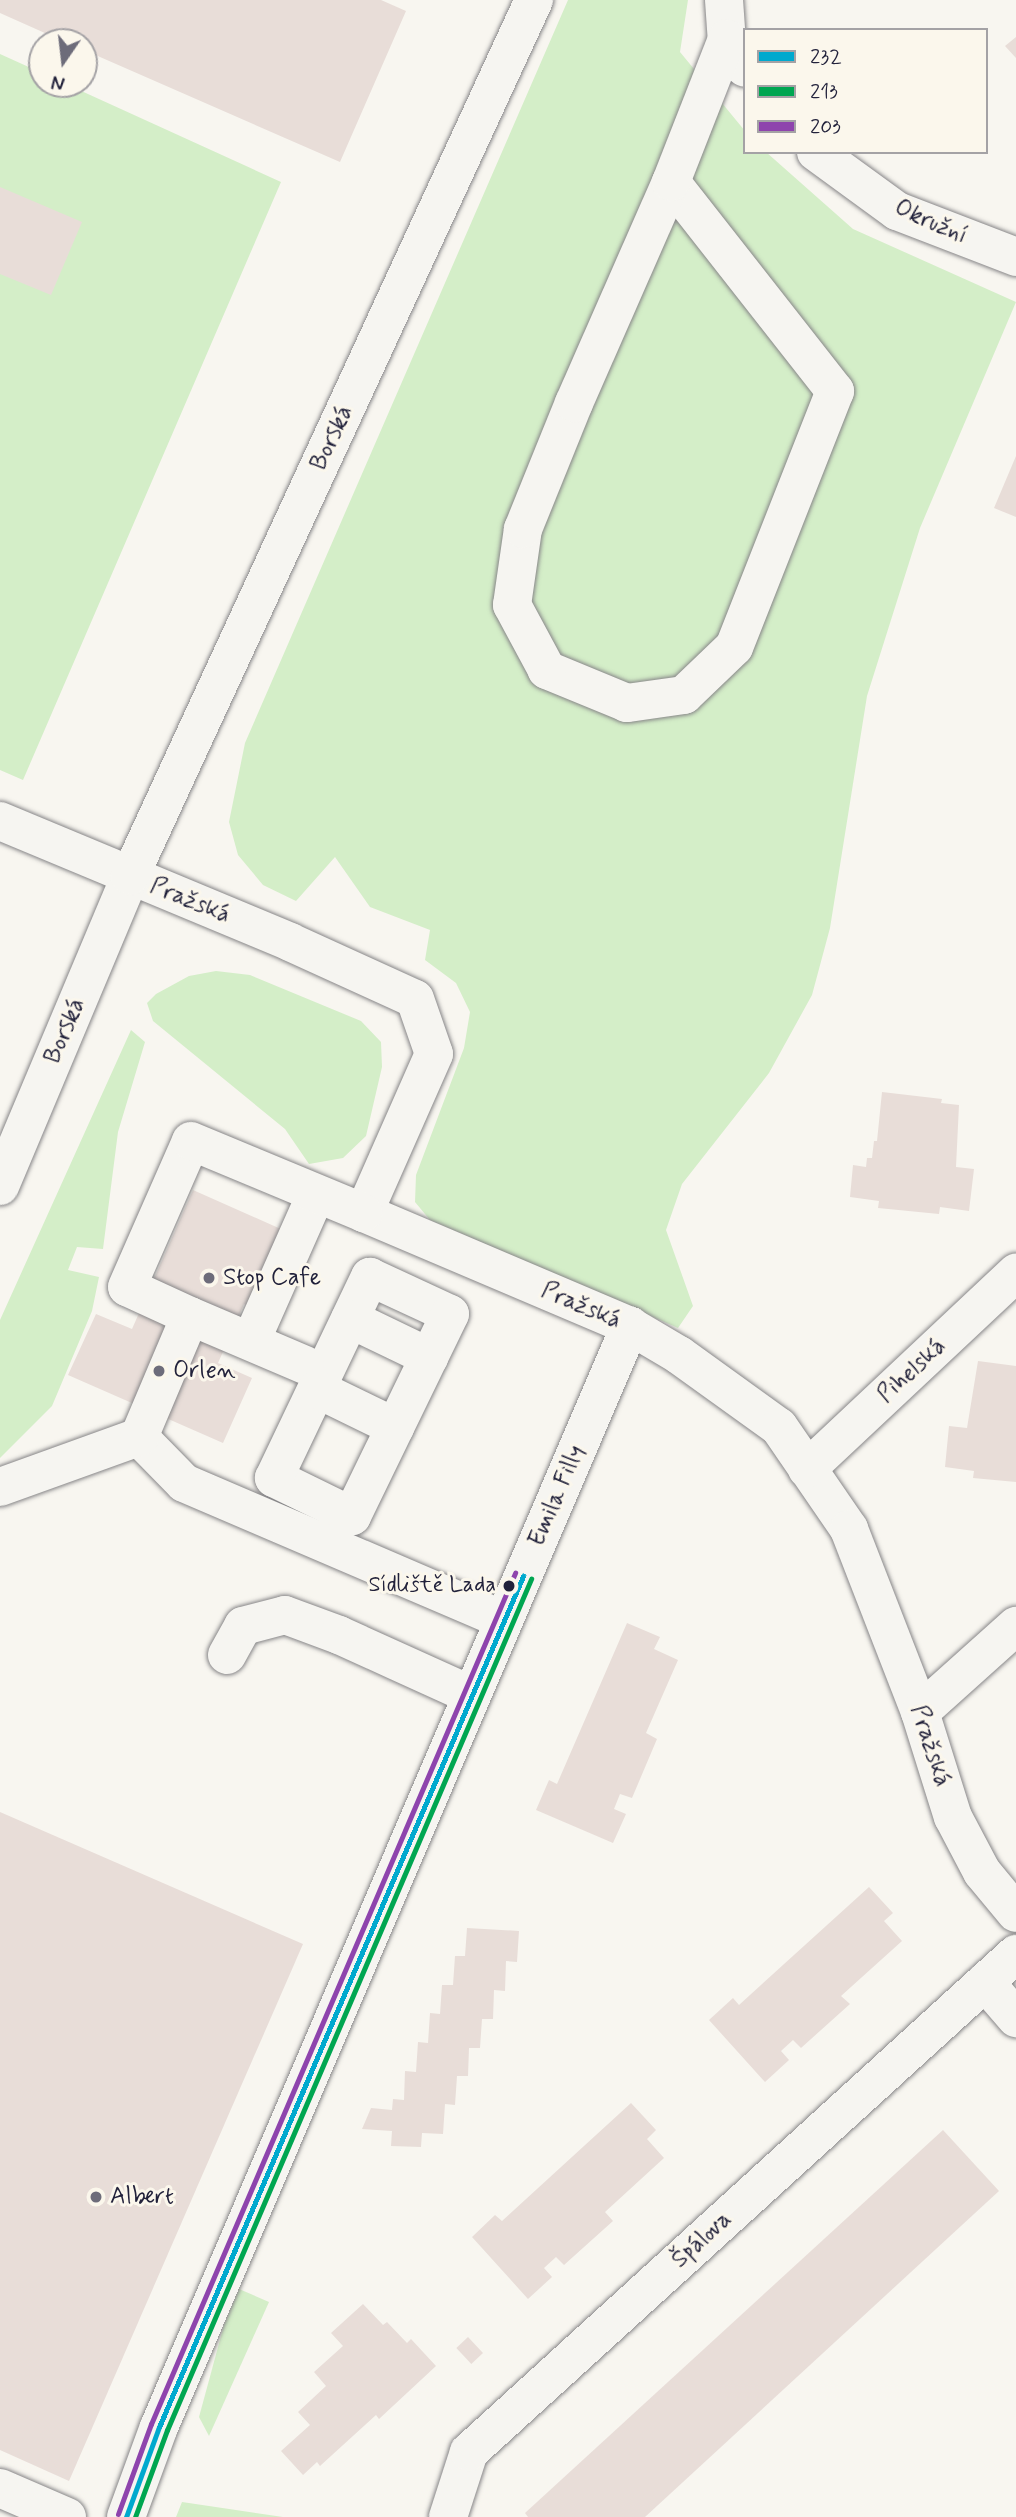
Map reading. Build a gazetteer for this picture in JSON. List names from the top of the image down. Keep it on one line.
{"streets":{"street":["Okružní","Borská","Pražská","Pihelská","Emila Filly","Špálova"]},"crossings":[["Borská","Pražská"],["Pražská","Pihelská"],["Pražská","Emila Filly"]],"places":["Stop Cafe","Orlen","Sídliště Lada","Albert"],"lines":["transit line 203","transit line 232","transit line 213"],"legend":["232","213","203"],"north":"bottom"}
